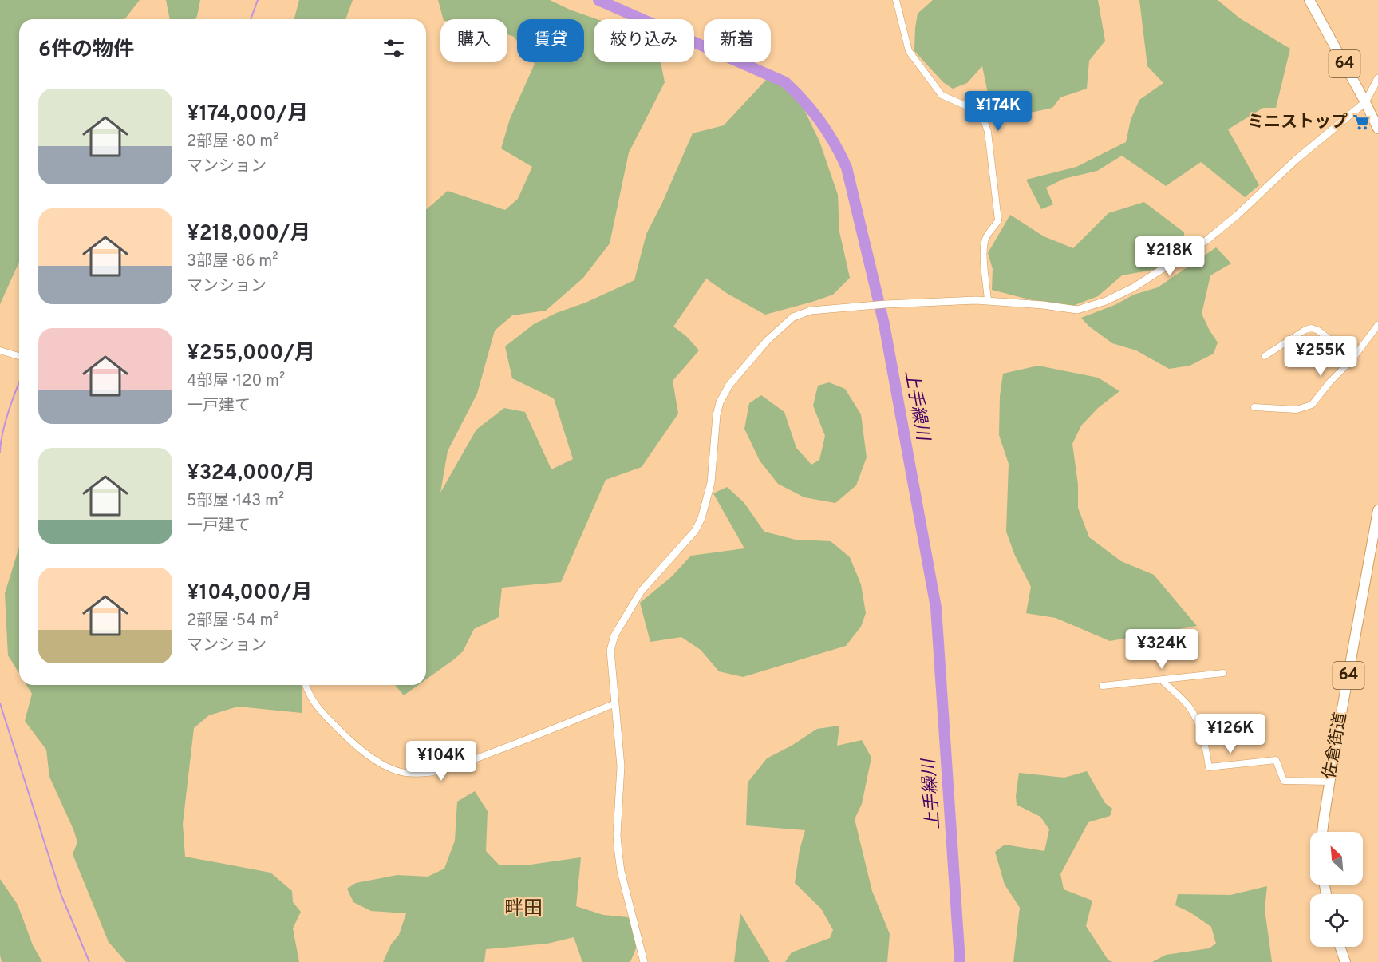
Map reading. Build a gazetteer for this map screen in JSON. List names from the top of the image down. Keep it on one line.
{"streets":{"main road":["64","佐倉街道"]},"districts":["畔田"],"water":["上手繰川"],"places":{"supermarket":["ミニストップ"]},"north":"top left","page":{"chip":["購入","賃貸","絞り込み","新着"],"heading":"6件の物件","list":[{"name":"¥174,000/月","note":"2部屋 · 80 m² · マンション"},{"name":"¥218,000/月","note":"3部屋 · 86 m² · マンション"},{"name":"¥255,000/月","note":"4部屋 · 120 m² · 一戸建て"},{"name":"¥324,000/月","note":"5部屋 · 143 m² · 一戸建て"},{"name":"¥104,000/月","note":"2部屋 · 54 m² · マンション"}],"price":["¥174K","¥218K","¥255K","¥324K","¥126K","¥104K"]}}
